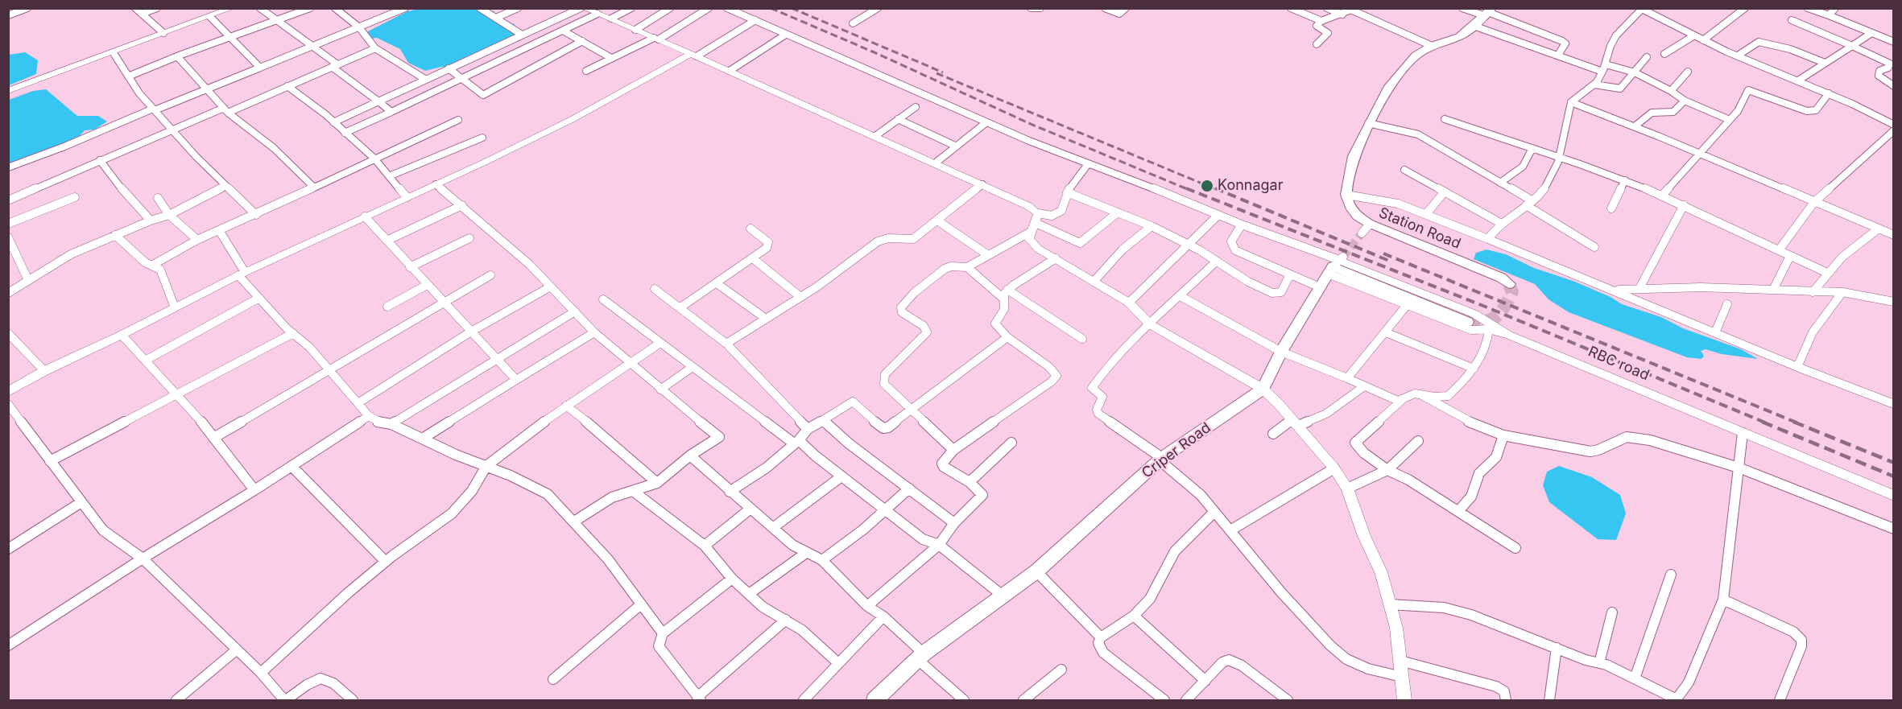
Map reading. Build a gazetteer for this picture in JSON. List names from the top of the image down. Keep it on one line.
{"streets":{"main road":["Station Road","Criper Road"],"street":["RBC road"]},"crossings":[["RBC road","Criper Road"]],"places":["Konnagar"]}
